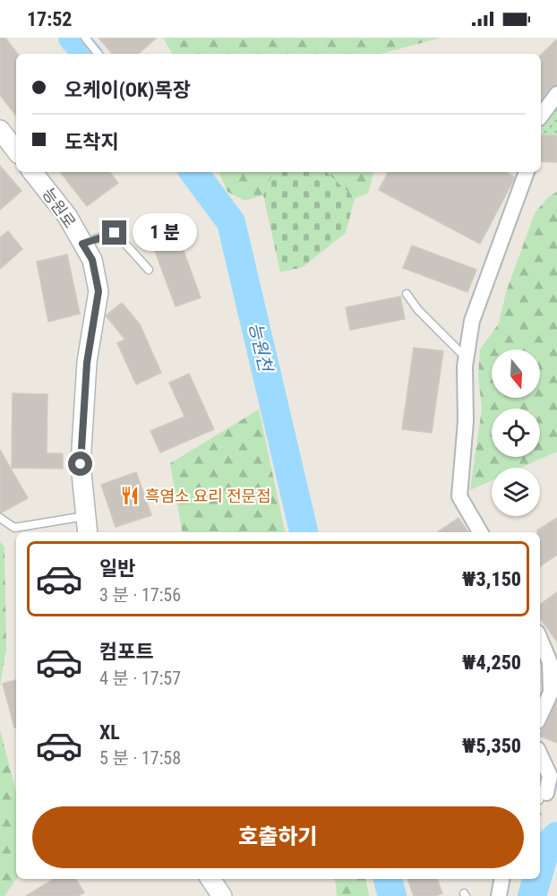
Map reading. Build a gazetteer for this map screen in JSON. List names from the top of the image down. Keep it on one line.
{"streets":{"street":["능원로"]},"water":["능원천"],"places":{"restaurant":["흑염소 요리 전문점"]},"north":"bottom","page":{"status":"17:52","banner":["오케이(OK)목장","도착지"],"bubble":"1 분","list":[{"name":"일반","note":"3 분 · 17:56","value":"₩3,150"},{"name":"컴포트","note":"4 분 · 17:57","value":"₩4,250"},{"name":"XL","note":"5 분 · 17:58","value":"₩5,350"}],"buttons":"호출하기"}}
